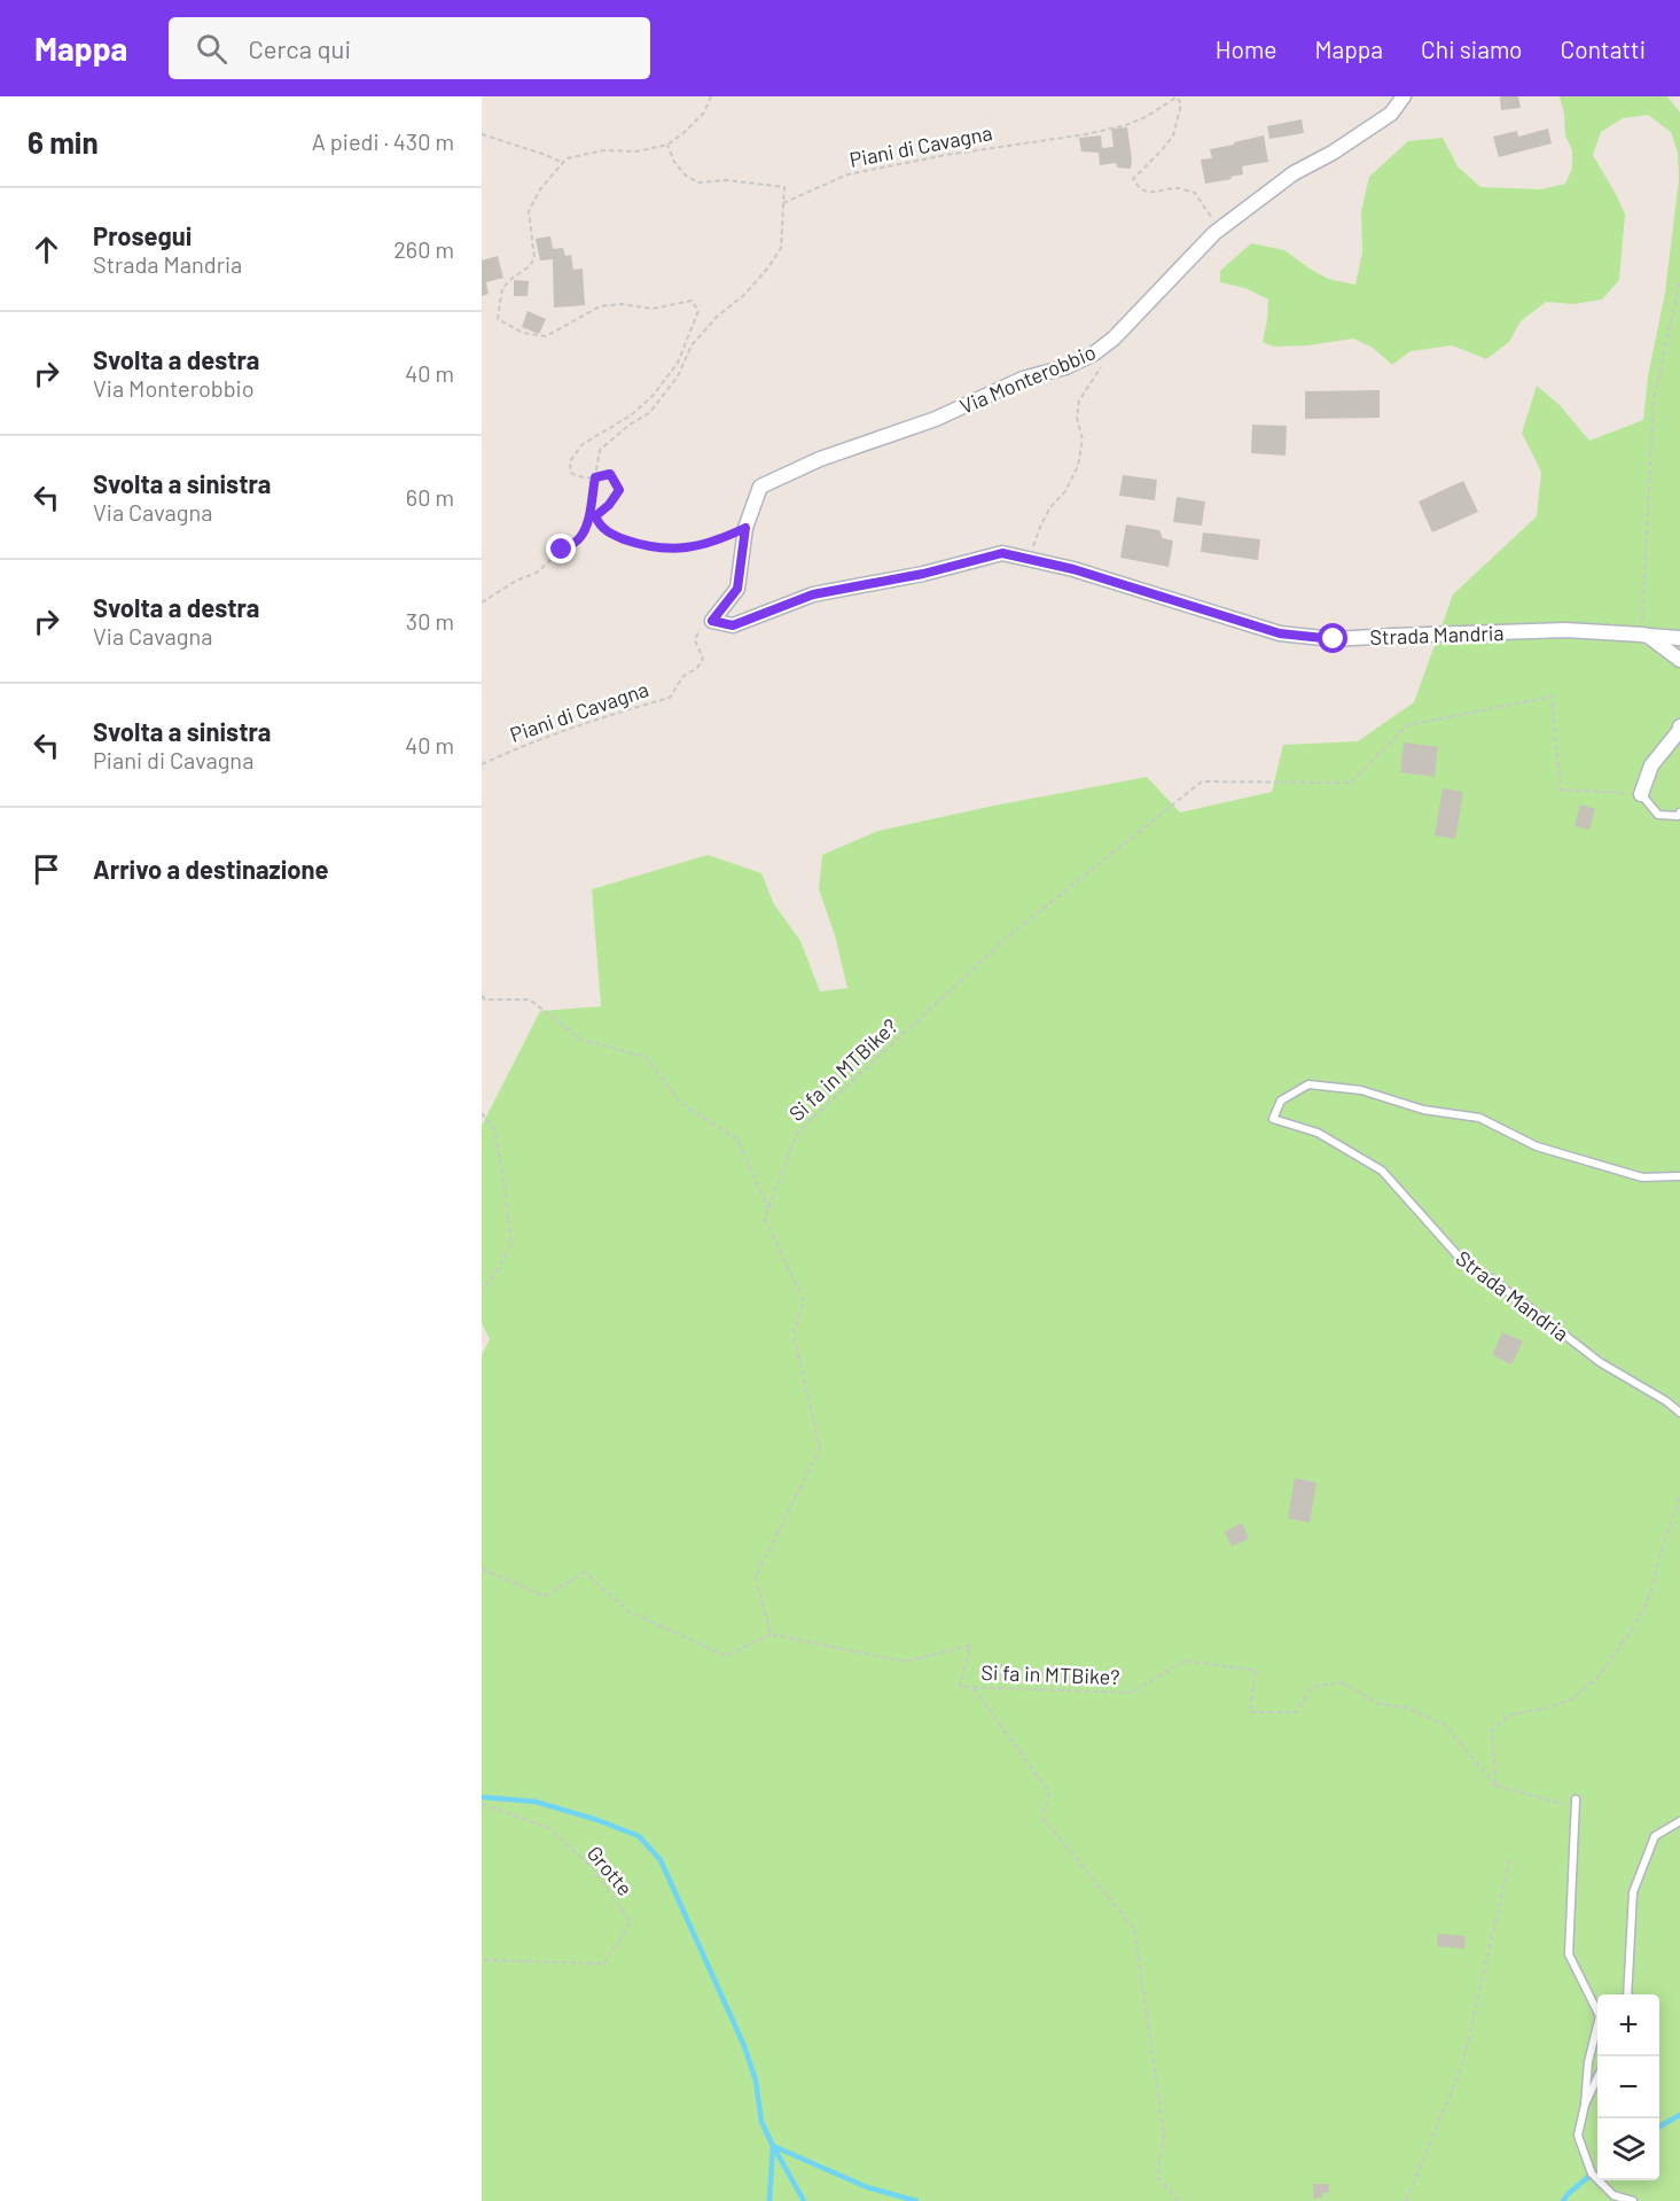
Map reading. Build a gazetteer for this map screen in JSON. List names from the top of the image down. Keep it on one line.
{"streets":{"street":["Via Monterobbio","Strada Mandria"],"path":["Piani di Cavagna","Si fa in MTBike?","Grotte"]},"crossings":[["Piani di Cavagna","Via Monterobbio"],["Piani di Cavagna","Strada Mandria"],["Via Monterobbio","Strada Mandria"]],"page":{"header":"Mappa","search":"Cerca qui","nav":["Home","Mappa","Chi siamo","Contatti"],"heading":["6 min","A piedi · 430 m"],"list":[["Prosegui","Strada Mandria","260 m"],["Svolta a destra","Via Monterobbio","40 m"],["Svolta a sinistra","Via Cavagna","60 m"],["Svolta a destra","Via Cavagna","30 m"],["Svolta a sinistra","Piani di Cavagna","40 m"],"Arrivo a destinazione"],"map_buttons":["+","−"]}}
